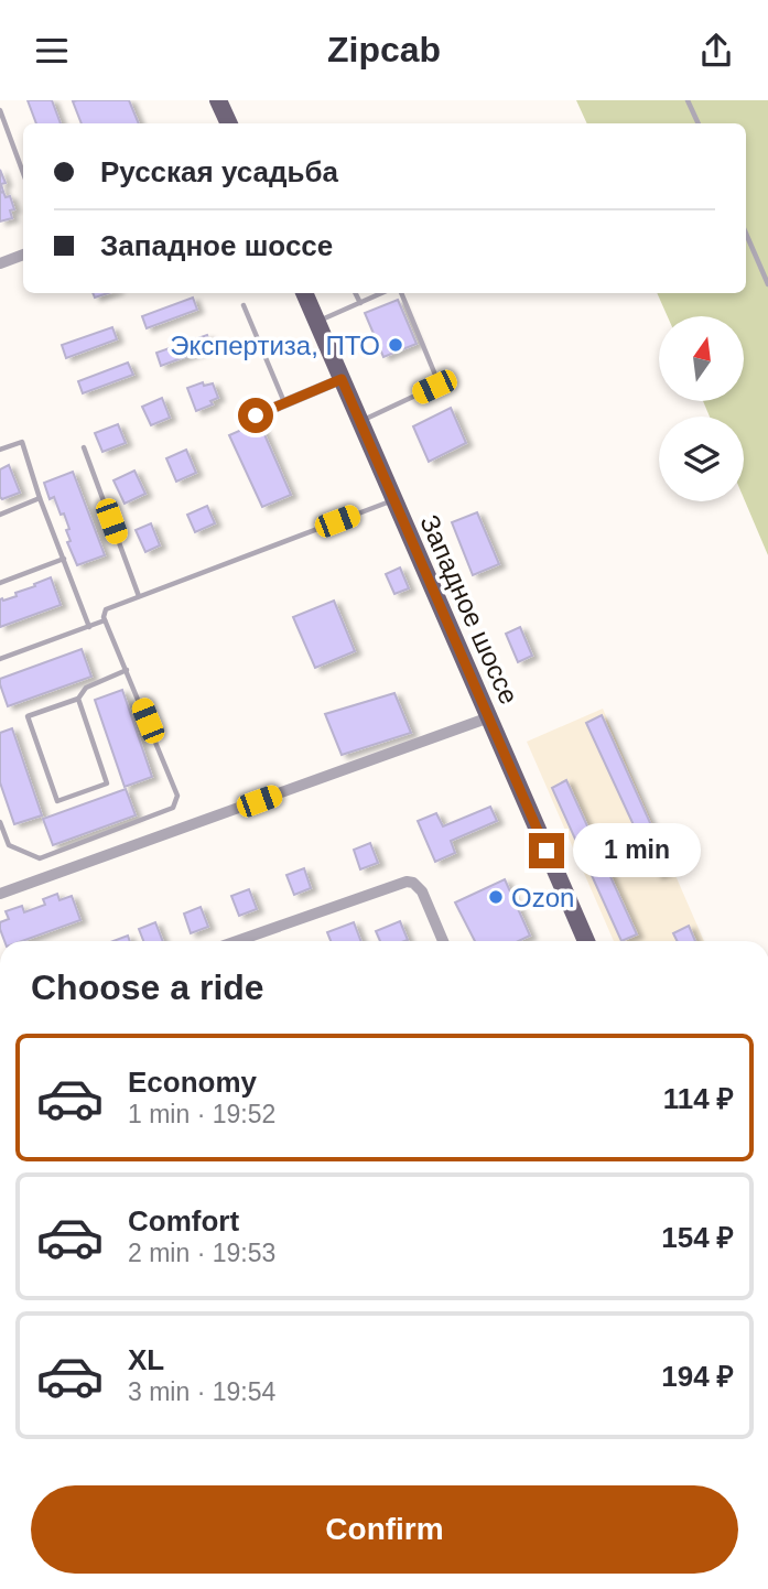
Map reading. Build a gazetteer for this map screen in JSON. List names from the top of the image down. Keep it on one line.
{"streets":{"main road":["Западное шоссе"]},"places":["Экспертиза, ПТО","Ozon"],"north":"top","page":{"header":"Zipcab","banner":["Русская усадьба","Западное шоссе"],"bubble":"1 min","heading":"Choose a ride","list":[{"name":"Economy","note":"1 min · 19:52","value":"114 ₽"},{"name":"Comfort","note":"2 min · 19:53","value":"154 ₽"},{"name":"XL","note":"3 min · 19:54","value":"194 ₽"}],"buttons":"Confirm"}}
